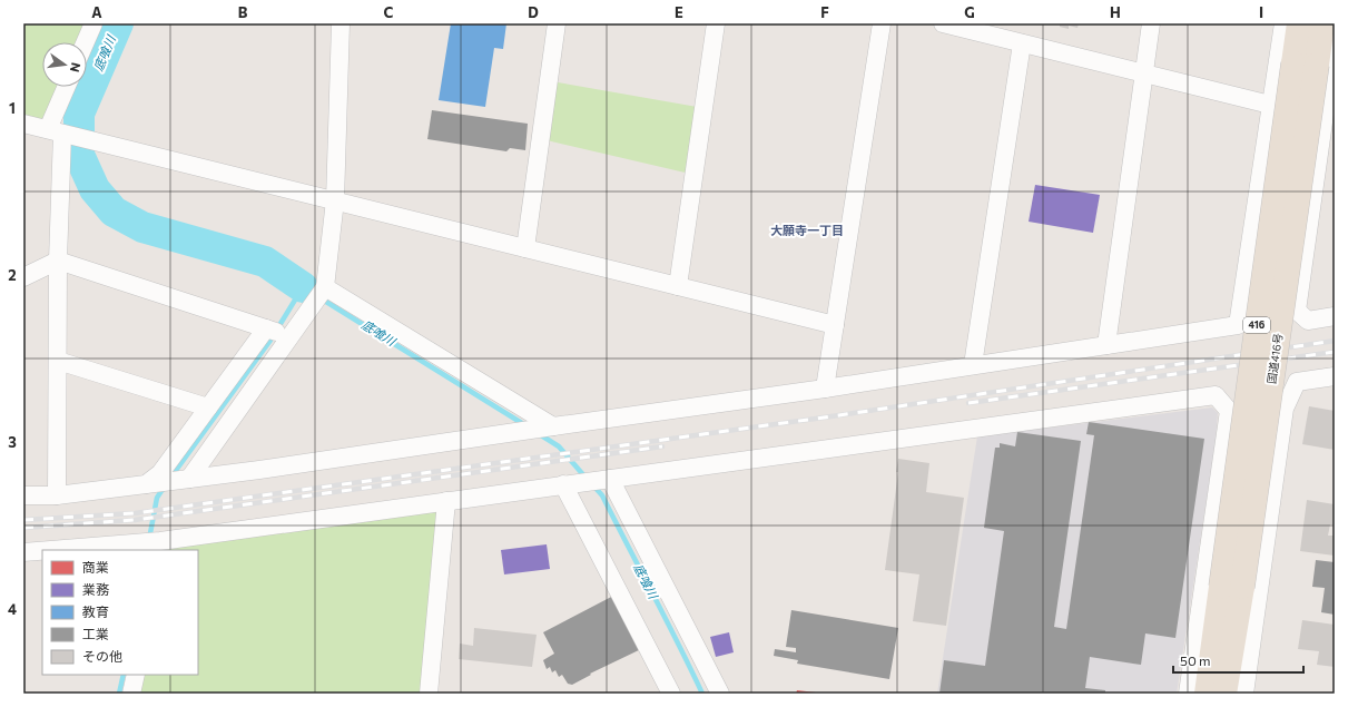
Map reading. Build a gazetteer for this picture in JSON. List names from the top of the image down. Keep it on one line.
{"streets":{"highway":["416","国道416号"]},"districts":["大願寺一丁目"],"water":["底喰川"],"legend":["商業","業務","教育","工業","その他"],"scale_bar":"50 m","north":"right","grid":{"columns":["A","B","C","D","E","F","G","H","I"],"rows":["1","2","3","4"]}}
